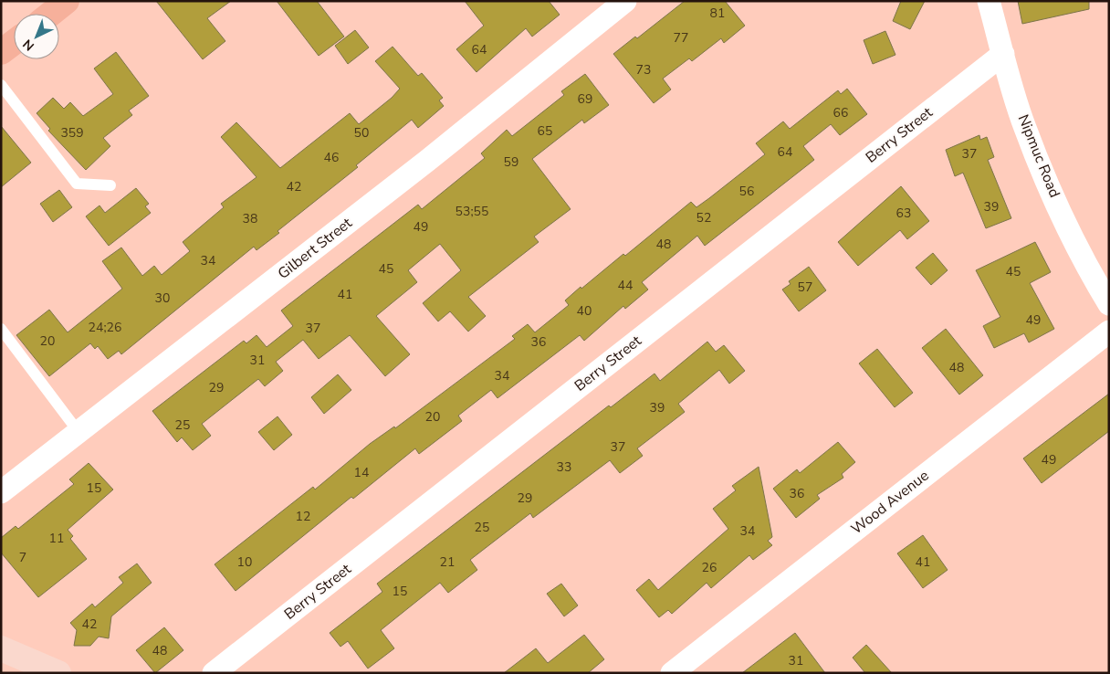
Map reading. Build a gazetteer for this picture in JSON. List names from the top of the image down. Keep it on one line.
{"streets":{"street":["Berry Street","Nipmuc Road","Gilbert Street","Wood Avenue"]},"crossings":[["Berry Street","Nipmuc Road"]],"house_numbers":["81","77","64","73","69","66","65","359","50","64","37","46","59","42","56","39","53;55","63","52","38","49","48","34","45","45","44","57","41","30","40","49","24;26","37","20","36","31","48","34","29","39","20","25","37","49","33","14","15","36","29","12","25","34","11","7","10","21","41","26","15","42","48","31"],"north":"bottom left"}
